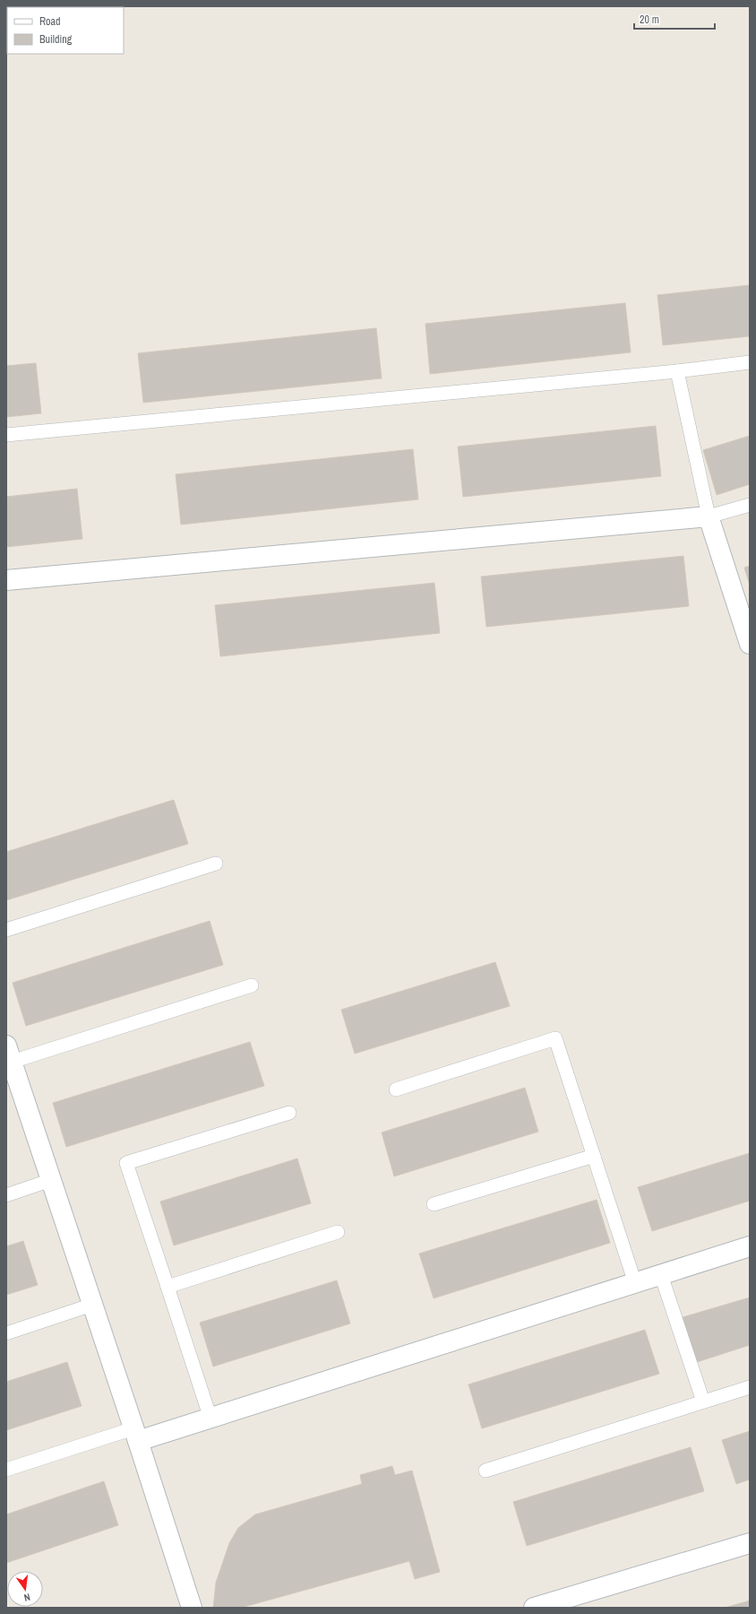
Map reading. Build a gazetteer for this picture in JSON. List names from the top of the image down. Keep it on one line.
{"legend":["Road","Building"],"scale_bar":"20 m","north":"bottom"}
